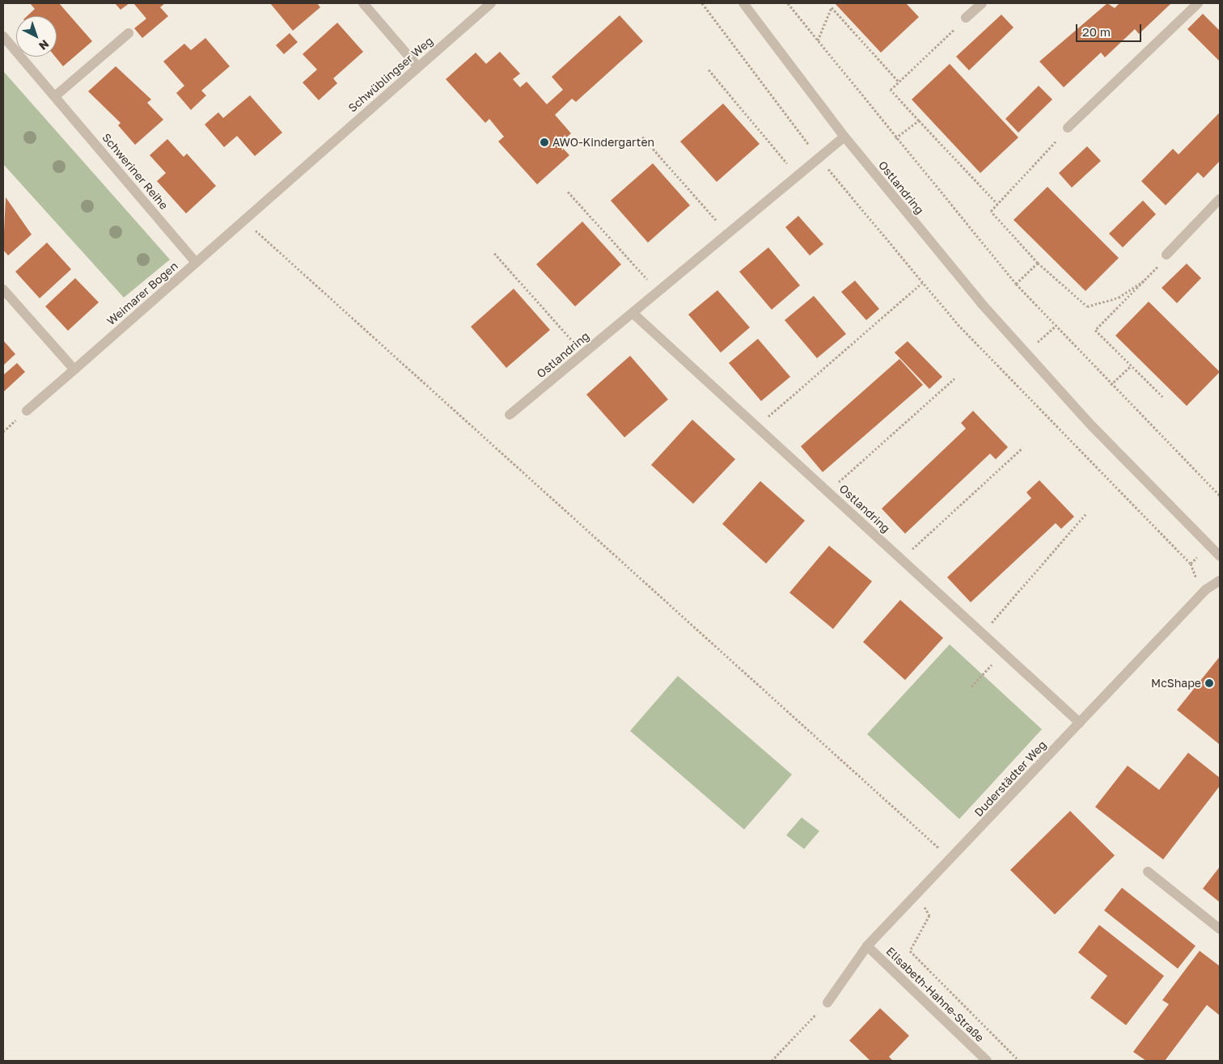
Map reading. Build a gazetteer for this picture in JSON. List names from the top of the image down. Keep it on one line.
{"streets":{"street":["Schwüblingser Weg","Schweriner Reihe","Ostlandring","Weimarer Bogen","Duderstädter Weg","Elisabeth-Hahne-Straße"]},"crossings":[["Schwüblingser Weg","Weimarer Bogen"],["Schweriner Reihe","Weimarer Bogen"],["Ostlandring","Duderstädter Weg"],["Duderstädter Weg","Elisabeth-Hahne-Straße"]],"places":["AWO-Kindergarten","McShape"],"scale_bar":"20 m","north":"bottom right"}
